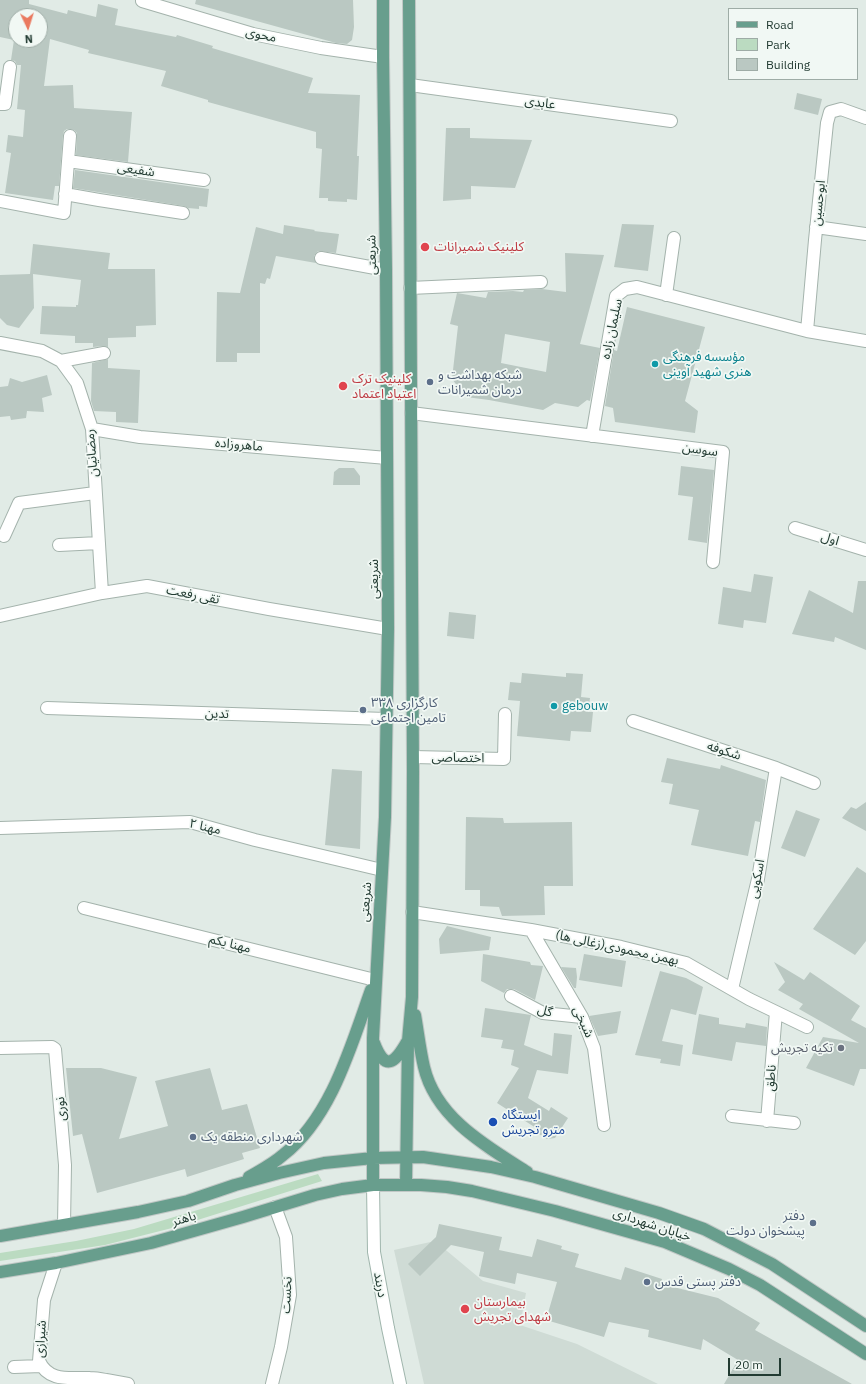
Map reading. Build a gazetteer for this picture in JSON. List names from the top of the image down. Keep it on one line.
{"streets":{"main road":["شریعتی","باهنر","خیابان شهرداری"],"street":["محوی","عابدی","شفیعی","ابوحسین","سلیمان زاده","ماهروزاده","سوسن","رمضانیان","اول","تقی رفعت","تدین","شکوفه","اختصاصی","مهنا ۲","اسکویی","مهنا یکم","بهمن محمودی(زغالی ها)","گل","شیخی","ناطق","نوری","دربند","نخست","شیرازی"]},"crossings":[["محوی","شریعتی"],["ابوحسین","سلیمان زاده"],["شریعتی","ماهروزاده"],["شریعتی","تقی رفعت"],["شریعتی","تدین"],["شریعتی","مهنا ۲"],["شریعتی","مهنا یکم"],["شریعتی","باهنر"],["شریعتی","خیابان شهرداری"],["شریعتی","دربند"],["سلیمان زاده","سوسن"],["ماهروزاده","رمضانیان"],["رمضانیان","تقی رفعت"],["شکوفه","اسکویی"],["اسکویی","بهمن محمودی(زغالی ها)"],["بهمن محمودی(زغالی ها)","شیخی"],["بهمن محمودی(زغالی ها)","ناطق"],["گل","شیخی"],["نوری","باهنر"],["باهنر","خیابان شهرداری"],["باهنر","دربند"],["باهنر","نخست"],["باهنر","شیرازی"],["خیابان شهرداری","دربند"]],"places":["کلینیک شمیرانات","مؤسسه فرهنگی هنری شهید آوینی","شبکه بهداشت و درمان شمیرانات","کلینیک ترک اعتیاد اعتماد","gebouw","کارگزاری ٣٣٨ تامین اجتماعی","تکیه تجریش","ایستگاه مترو تجریش","شهرداری منطقه یک","دفتر پیشخوان دولت","دفتر پستی قدس","بیمارستان شهدای تجریش"],"legend":["Road","Park","Building"],"scale_bar":"20 m","north":"bottom"}
